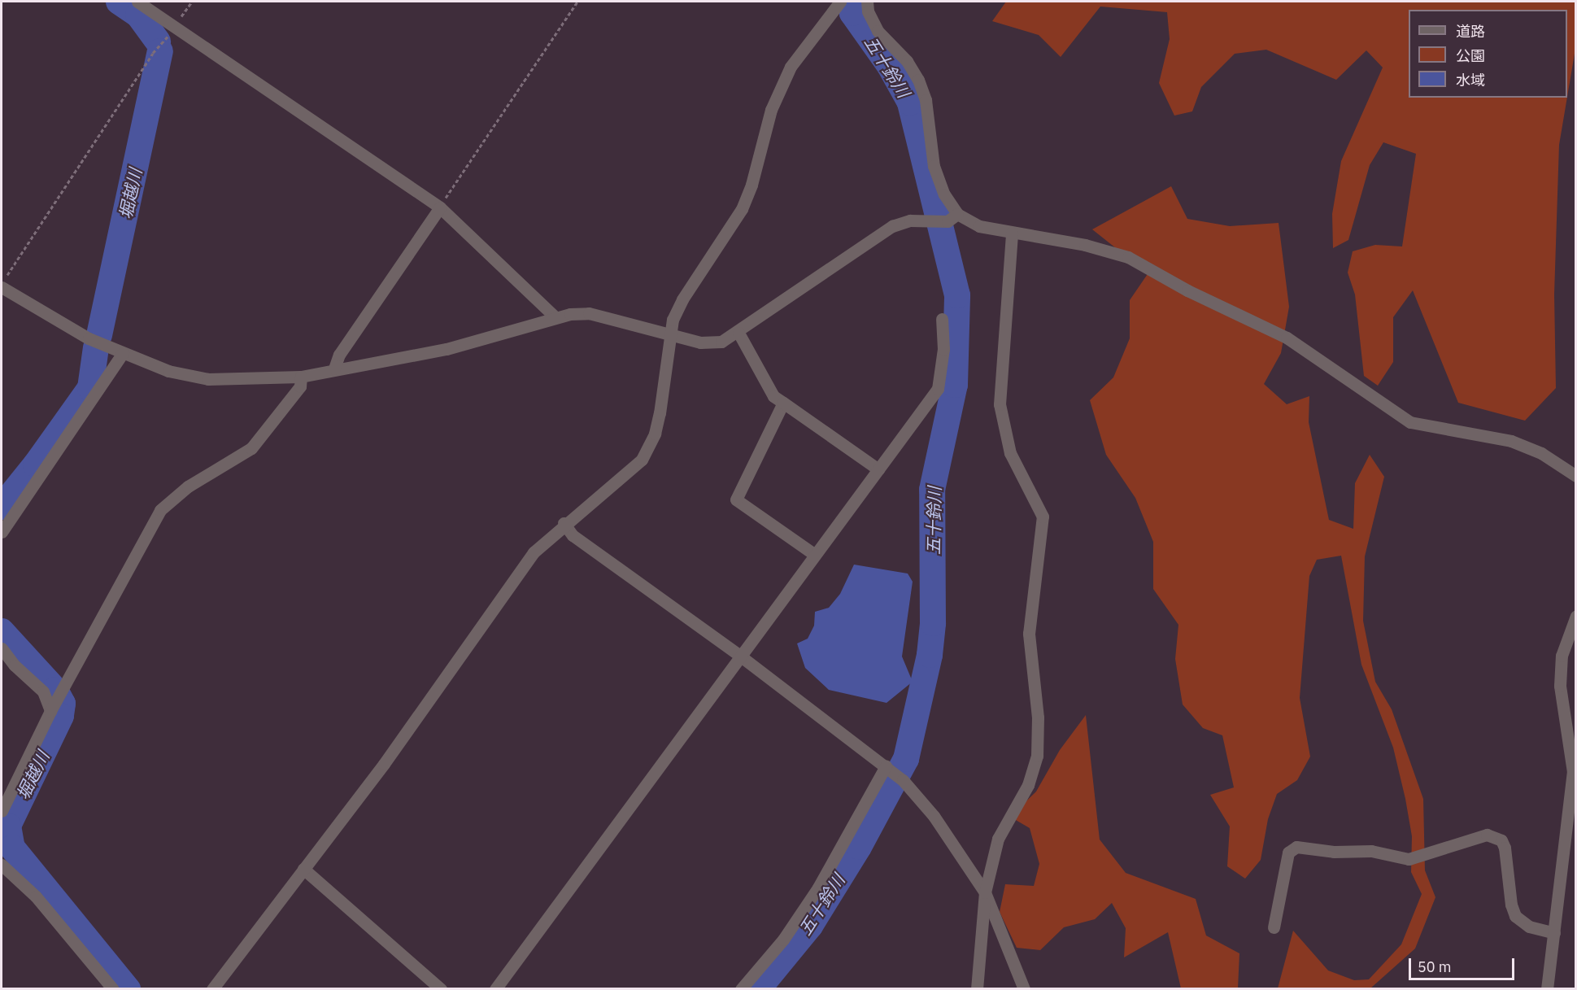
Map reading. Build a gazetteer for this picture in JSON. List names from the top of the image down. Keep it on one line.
{"water":["五十鈴川","堀越川"],"legend":["道路","公園","水域"],"scale_bar":"50 m"}
